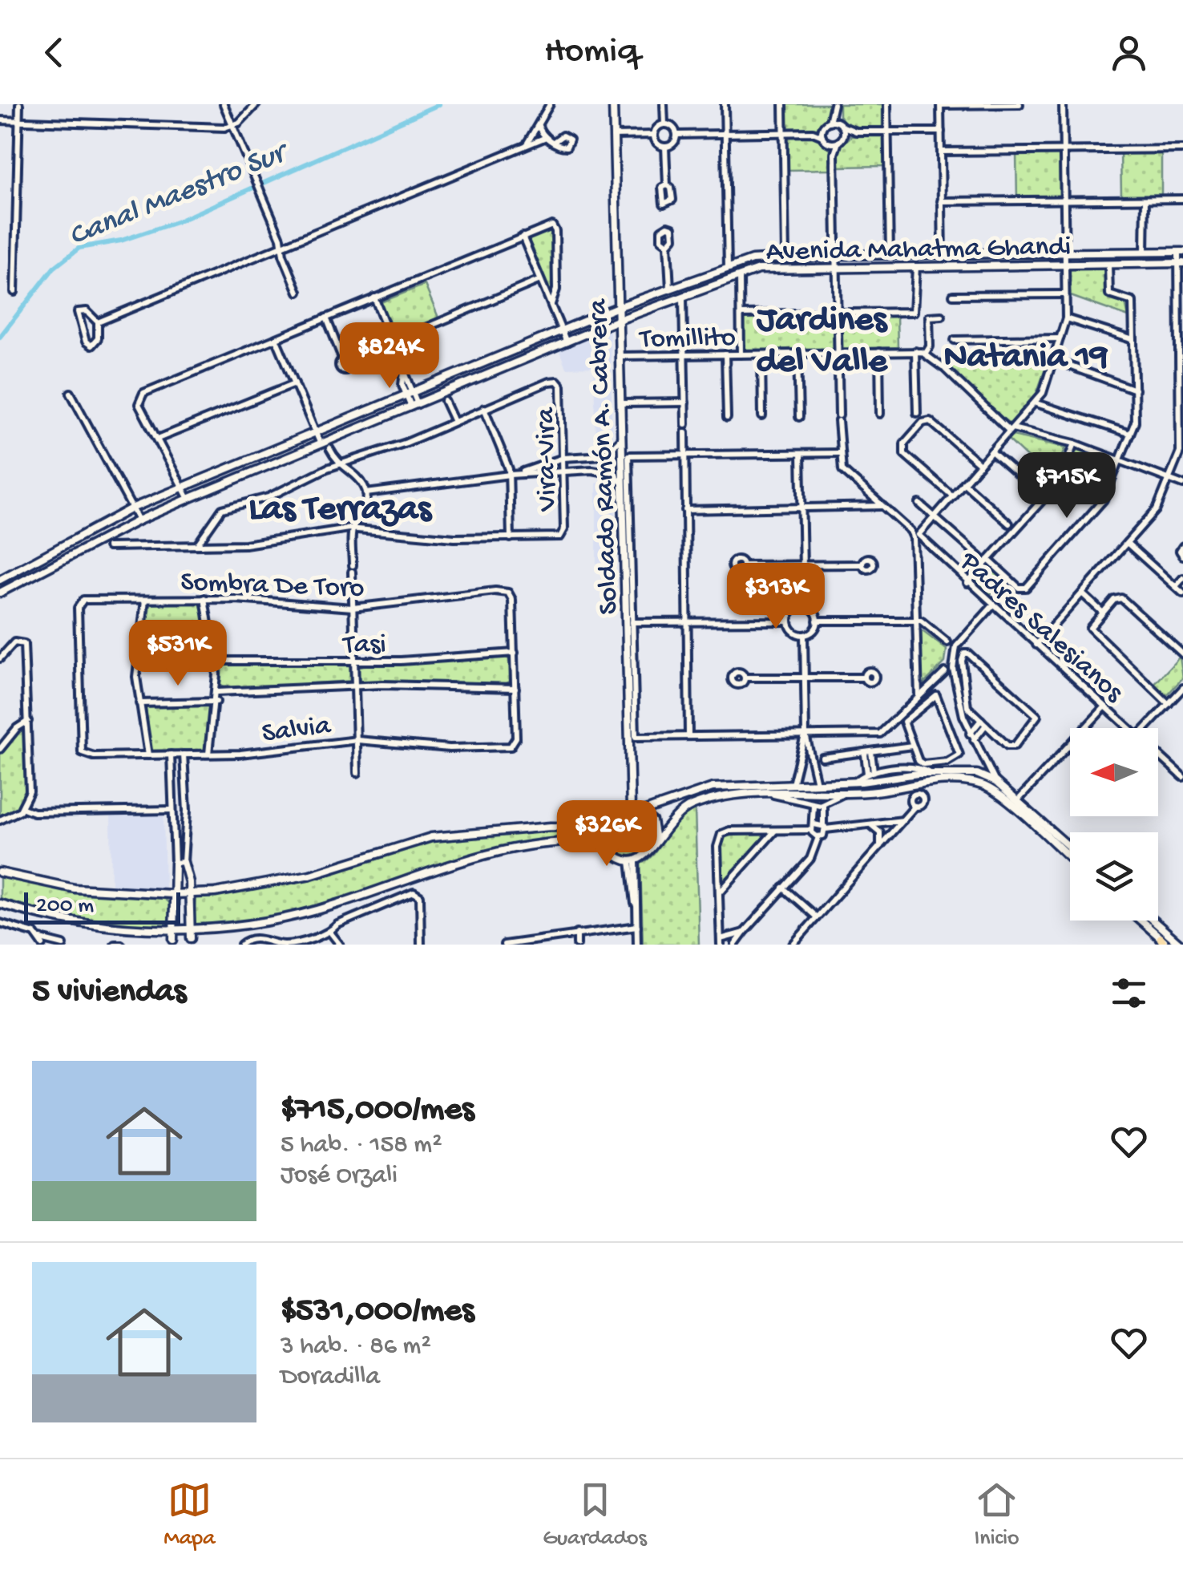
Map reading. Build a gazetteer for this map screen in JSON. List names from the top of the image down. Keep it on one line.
{"streets":{"main road":["Avenida Mahatma Ghandi","Soldado Ramón A. Cabrera"],"street":["Tomillito","Vira-Vira","Sombra De Toro","Padres Salesianos","Tasi","Salvia"]},"crossings":[["Avenida Mahatma Ghandi","Soldado Ramón A. Cabrera"],["Tomillito","Soldado Ramón A. Cabrera"],["Sombra De Toro","Tasi"],["Sombra De Toro","Salvia"]],"districts":["Jardines del Valle","Natania 19","Las Terrazas"],"water":["Canal Maestro Sur"],"scale_bar":"200 m","north":"left","page":{"header":"Homiq","price":["$824K","$715K","$313K","$531K","$326K"],"scale":"200 m","heading":"5 viviendas","list":[{"name":"$715,000/mes","note":"5 hab. · 158 m² · José Orzali"},{"name":"$531,000/mes","note":"3 hab. · 86 m² · Doradilla"}],"tabs":["Mapa","Guardados","Inicio"]}}
